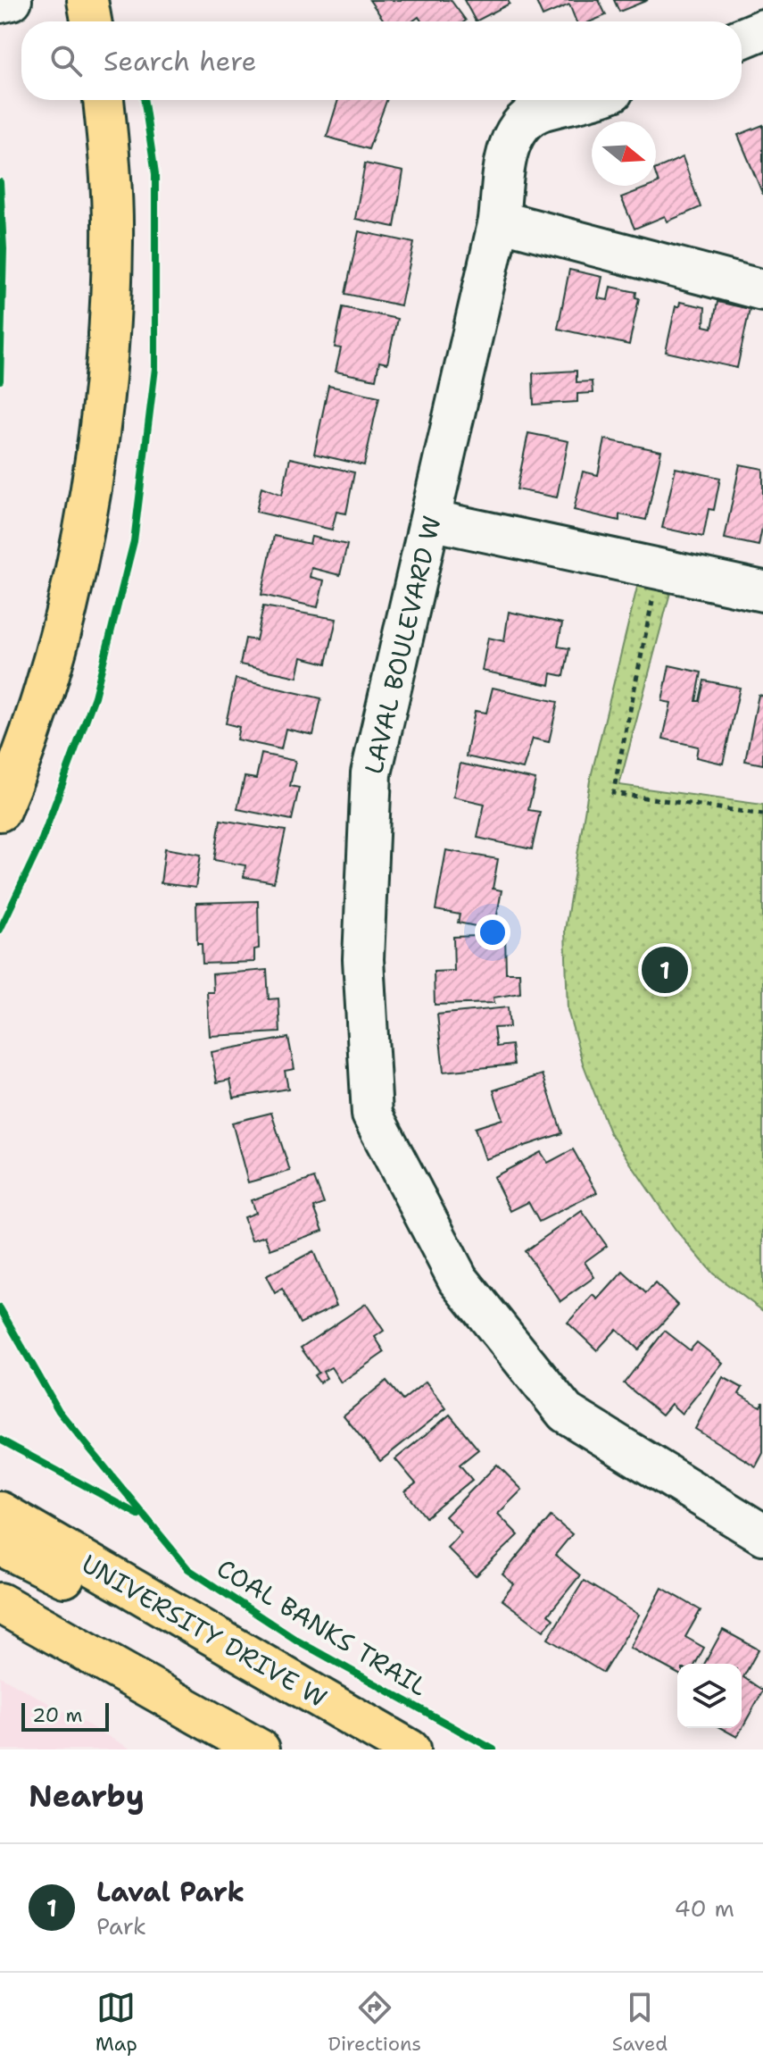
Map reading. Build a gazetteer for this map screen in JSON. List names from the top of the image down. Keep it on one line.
{"streets":{"main road":["UNIVERSITY DRIVE W"],"street":["LAVAL BOULEVARD W"],"cycle path":["COAL BANKS TRAIL"]},"scale_bar":"20 m","north":"right","page":{"search":"Search here","pins":"1","scale":"20 m","heading":"Nearby","list":[{"mark":"1","name":"Laval Park","note":"Park","value":"40 m"}],"nav":["Map","Directions","Saved"]}}
